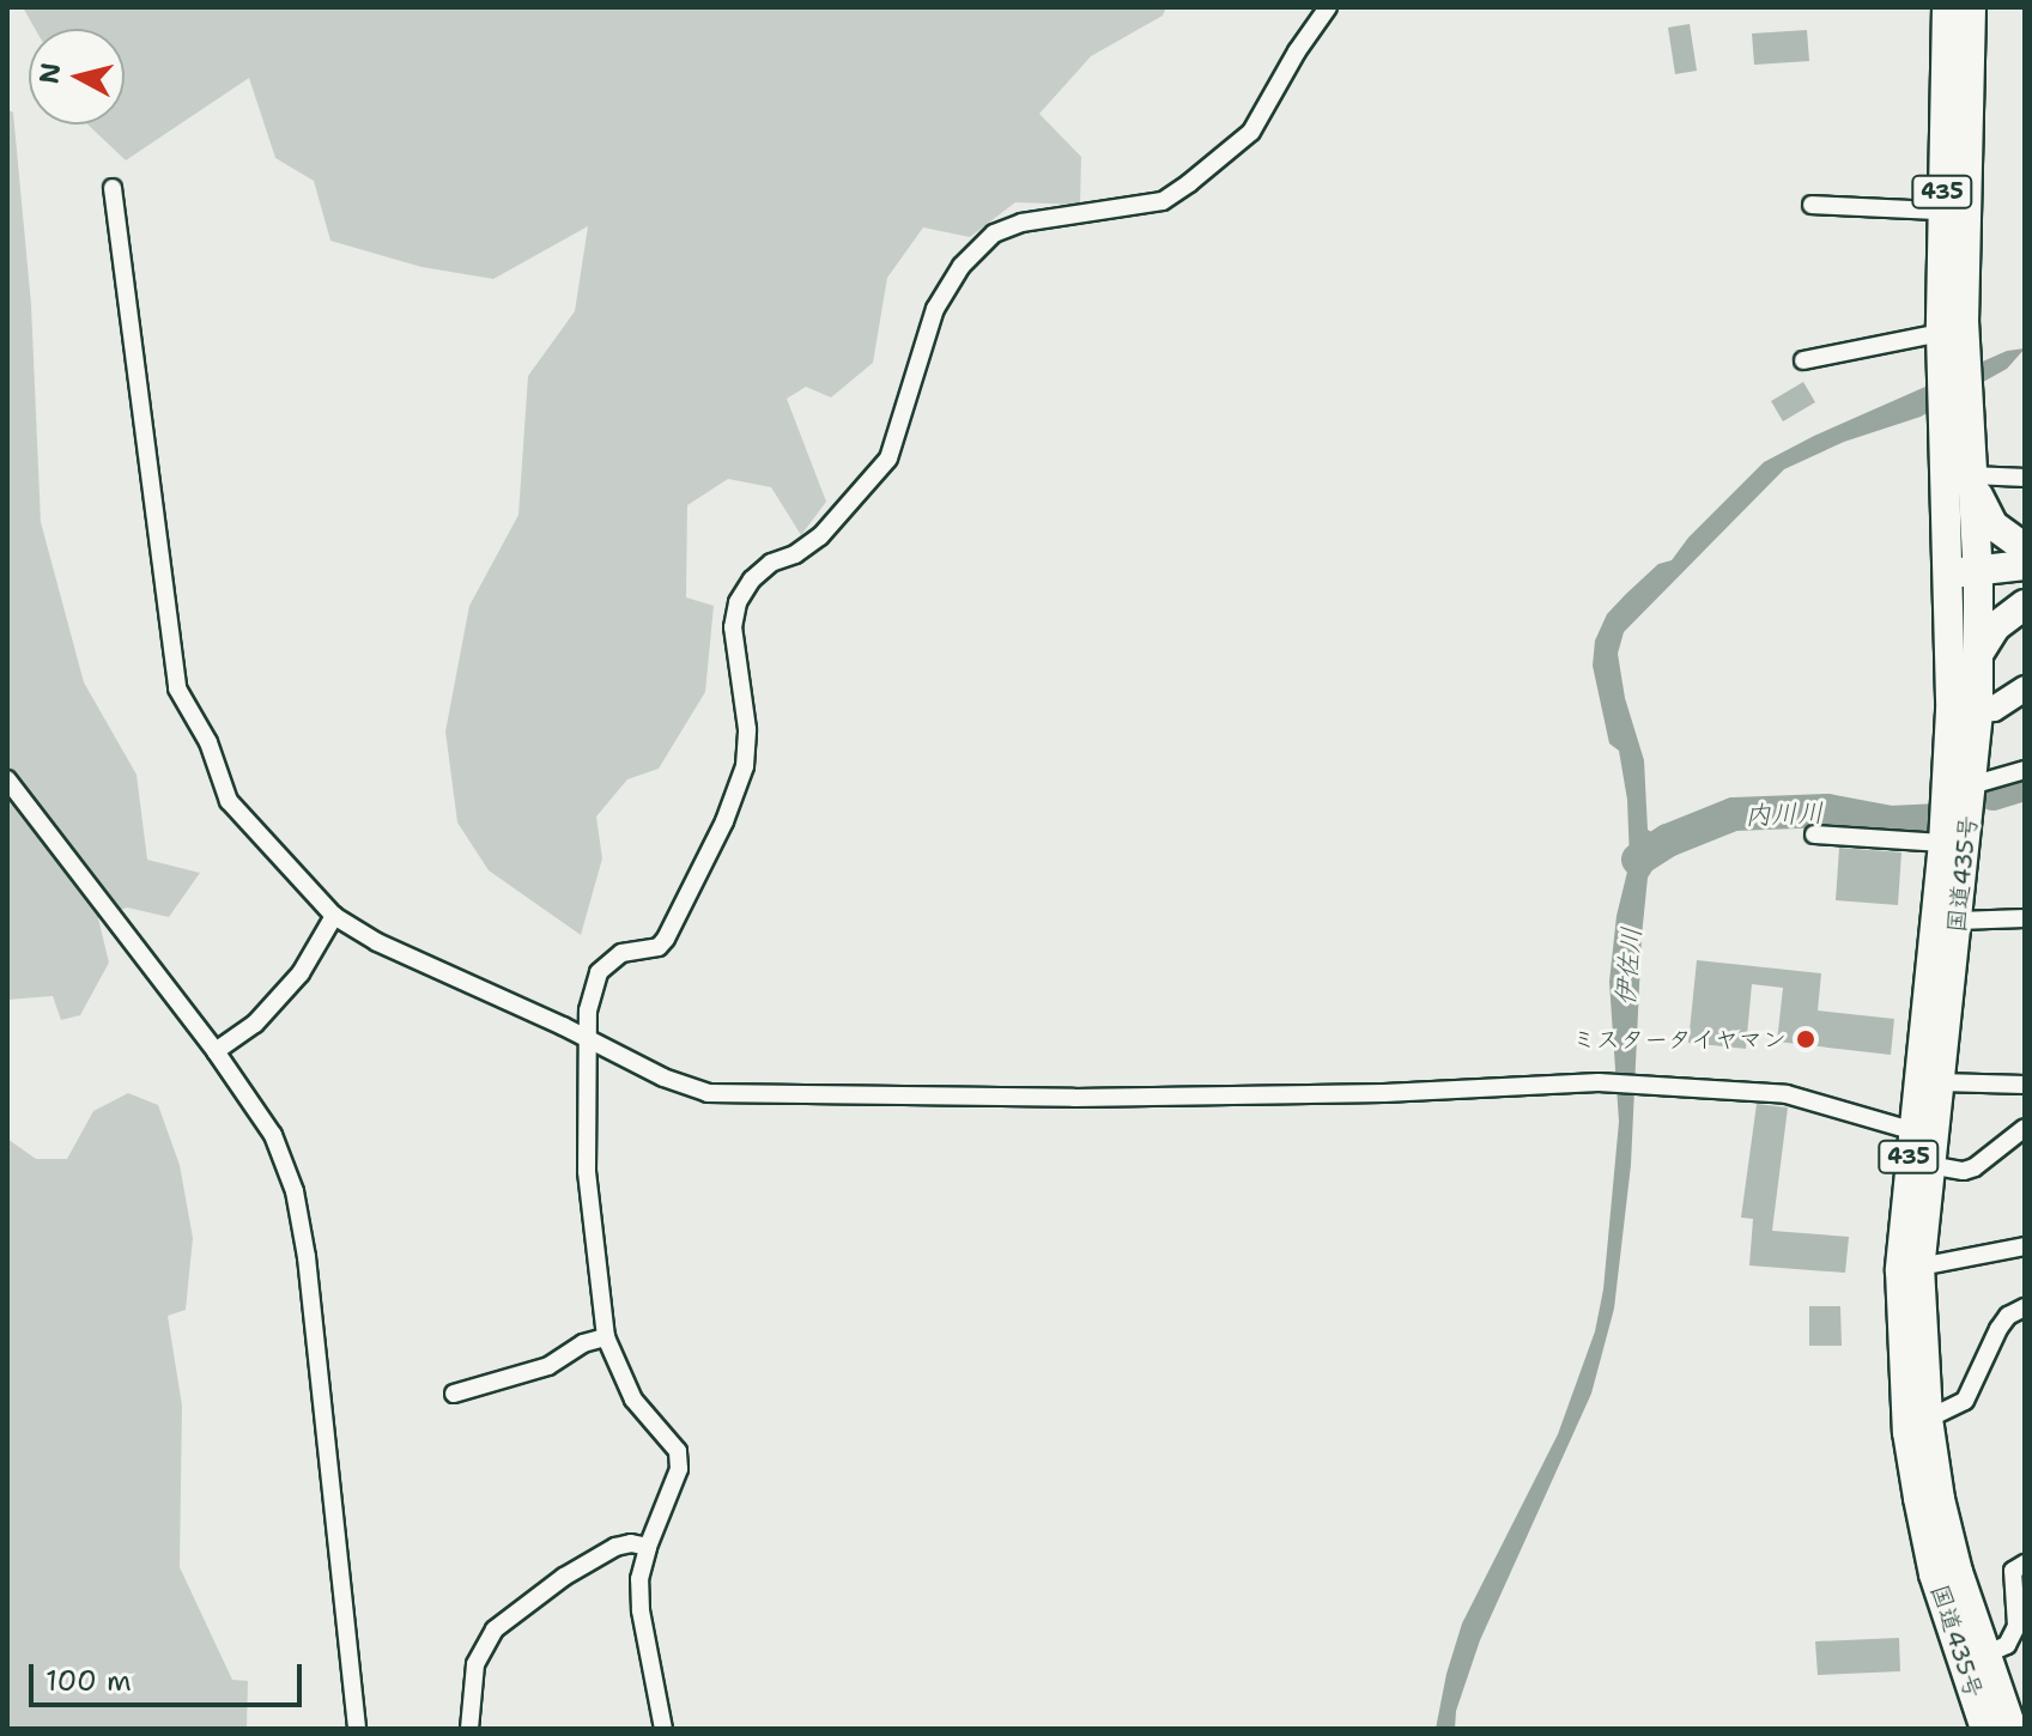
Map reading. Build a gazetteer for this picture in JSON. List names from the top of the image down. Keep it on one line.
{"streets":{"highway":["435","国道435号"]},"water":["内川川","伊佐川"],"places":["ミスタータイヤマン"],"scale_bar":"100 m","north":"left"}
